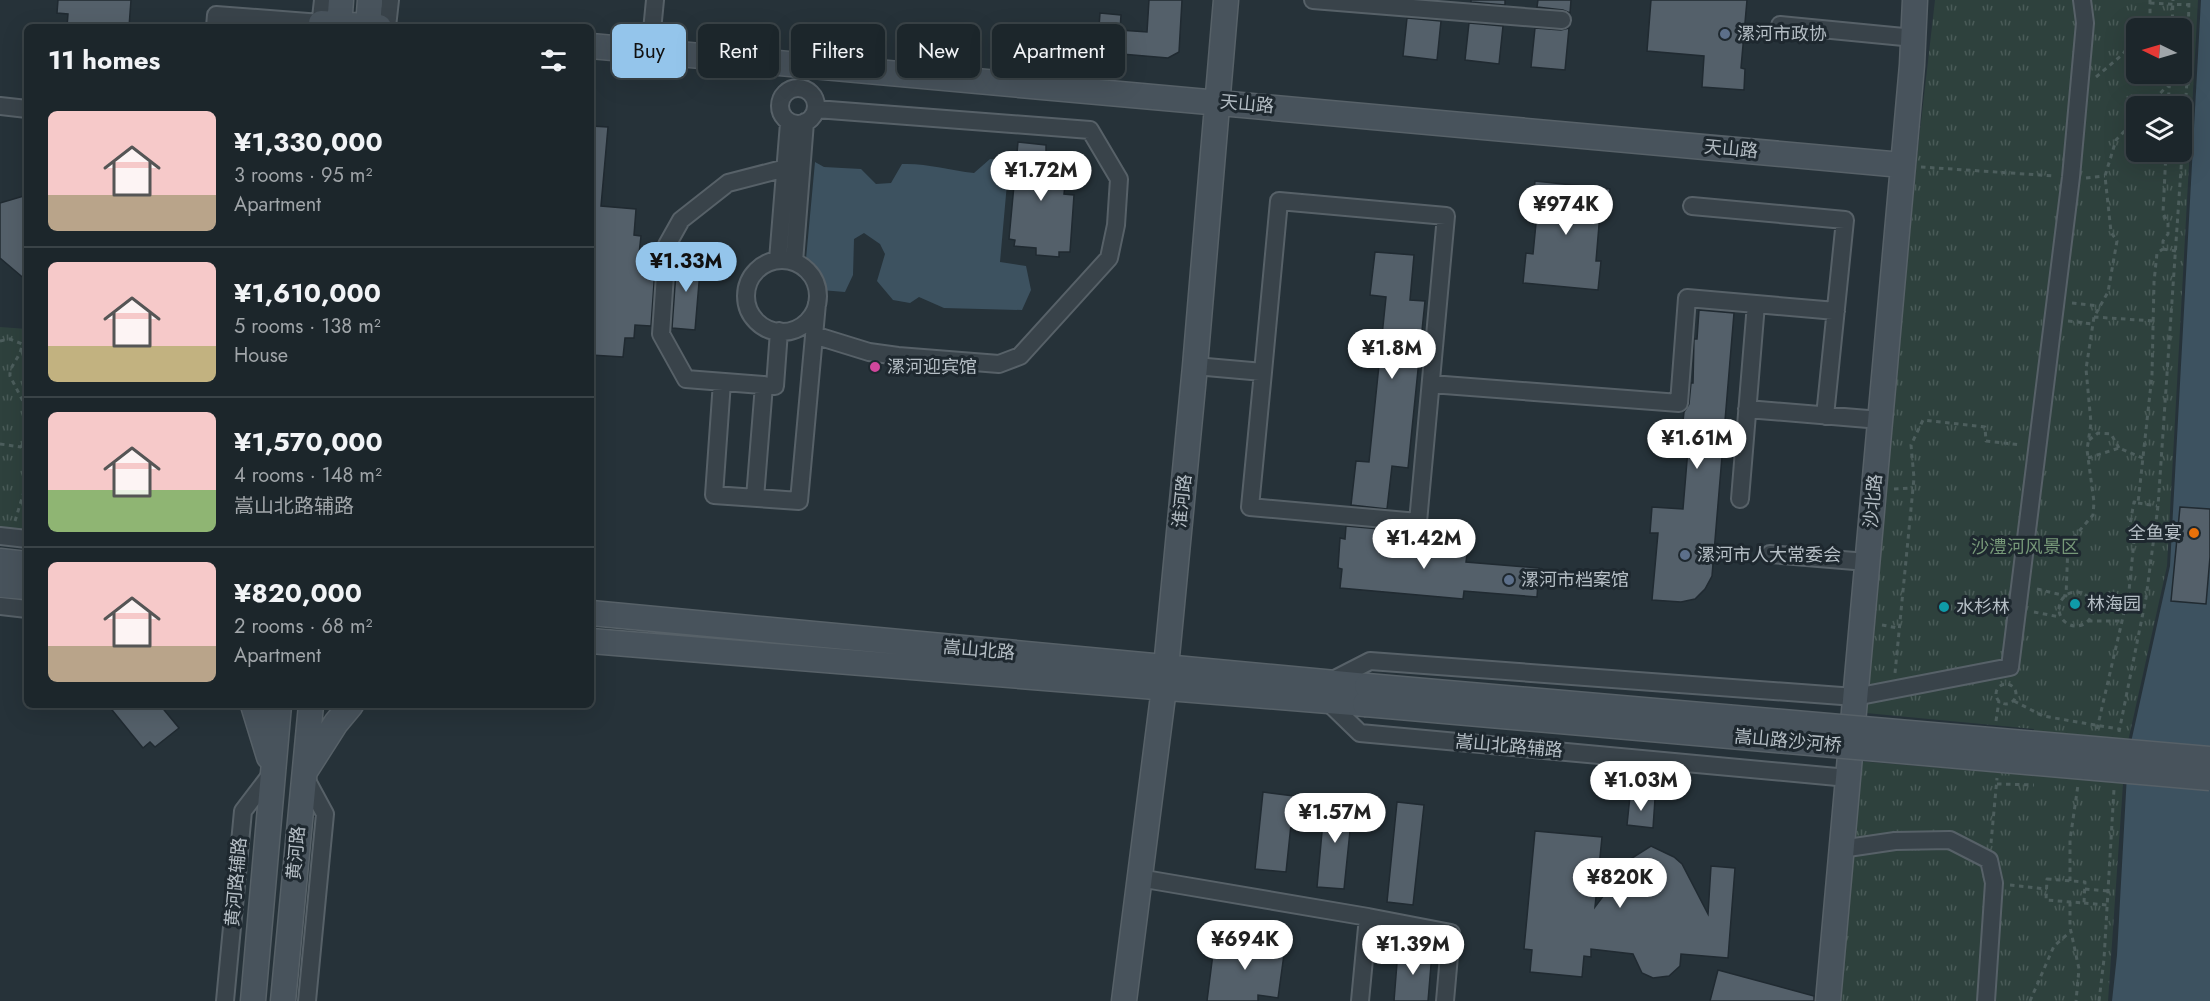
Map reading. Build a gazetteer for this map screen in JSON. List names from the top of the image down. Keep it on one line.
{"streets":{"main road":["天山路","淮河路","沙北路","嵩山北路","嵩山路沙河桥","黄河路"],"street":["嵩山北路辅路","黄河路辅路"]},"crossings":[["天山路","淮河路"],["天山路","沙北路"],["淮河路","嵩山北路"],["沙北路","嵩山北路辅路"],["嵩山北路","嵩山路沙河桥"],["嵩山北路","嵩山北路辅路"],["黄河路","黄河路辅路"]],"parks":["沙澧河风景区"],"places":["漯河市政协","漯河迎宾馆","全鱼宴","漯河市人大常委会","漯河市档案馆","林海园","水杉林"],"north":"left","page":{"chip":["Buy","Rent","Filters","New","Apartment"],"heading":"11 homes","list":[{"name":"¥1,330,000","note":"3 rooms · 95 m² · Apartment"},{"name":"¥1,610,000","note":"5 rooms · 138 m² · House"},{"name":"¥1,570,000","note":"4 rooms · 148 m² · 嵩山北路辅路"},{"name":"¥820,000","note":"2 rooms · 68 m² · Apartment"}],"price":["¥1.72M","¥974K","¥1.33M","¥1.8M","¥1.61M","¥1.42M","¥1.03M","¥1.57M","¥820K","¥694K","¥1.39M"]}}
